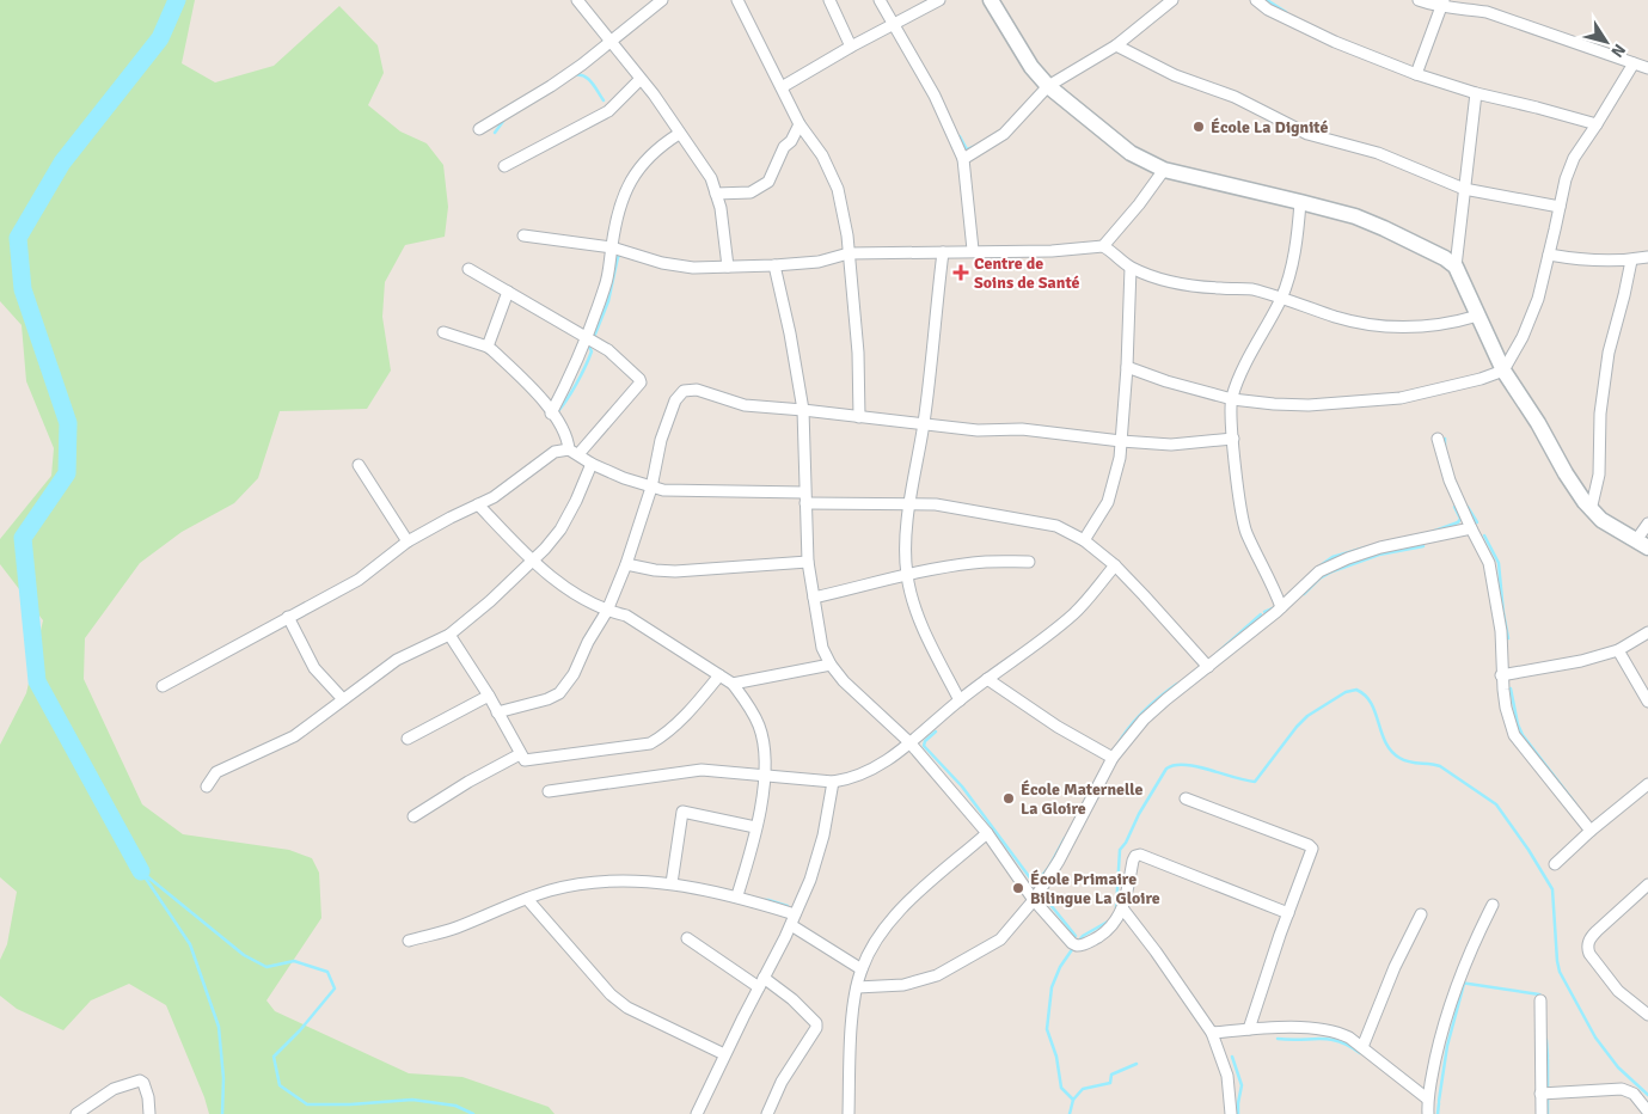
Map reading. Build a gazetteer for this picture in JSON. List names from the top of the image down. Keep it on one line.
{"places":{"other":["École La Dignité","École Maternelle La Gloire","École Primaire Bilingue La Gloire"],"health":["Centre de Soins de Santé"]},"north":"bottom right"}
